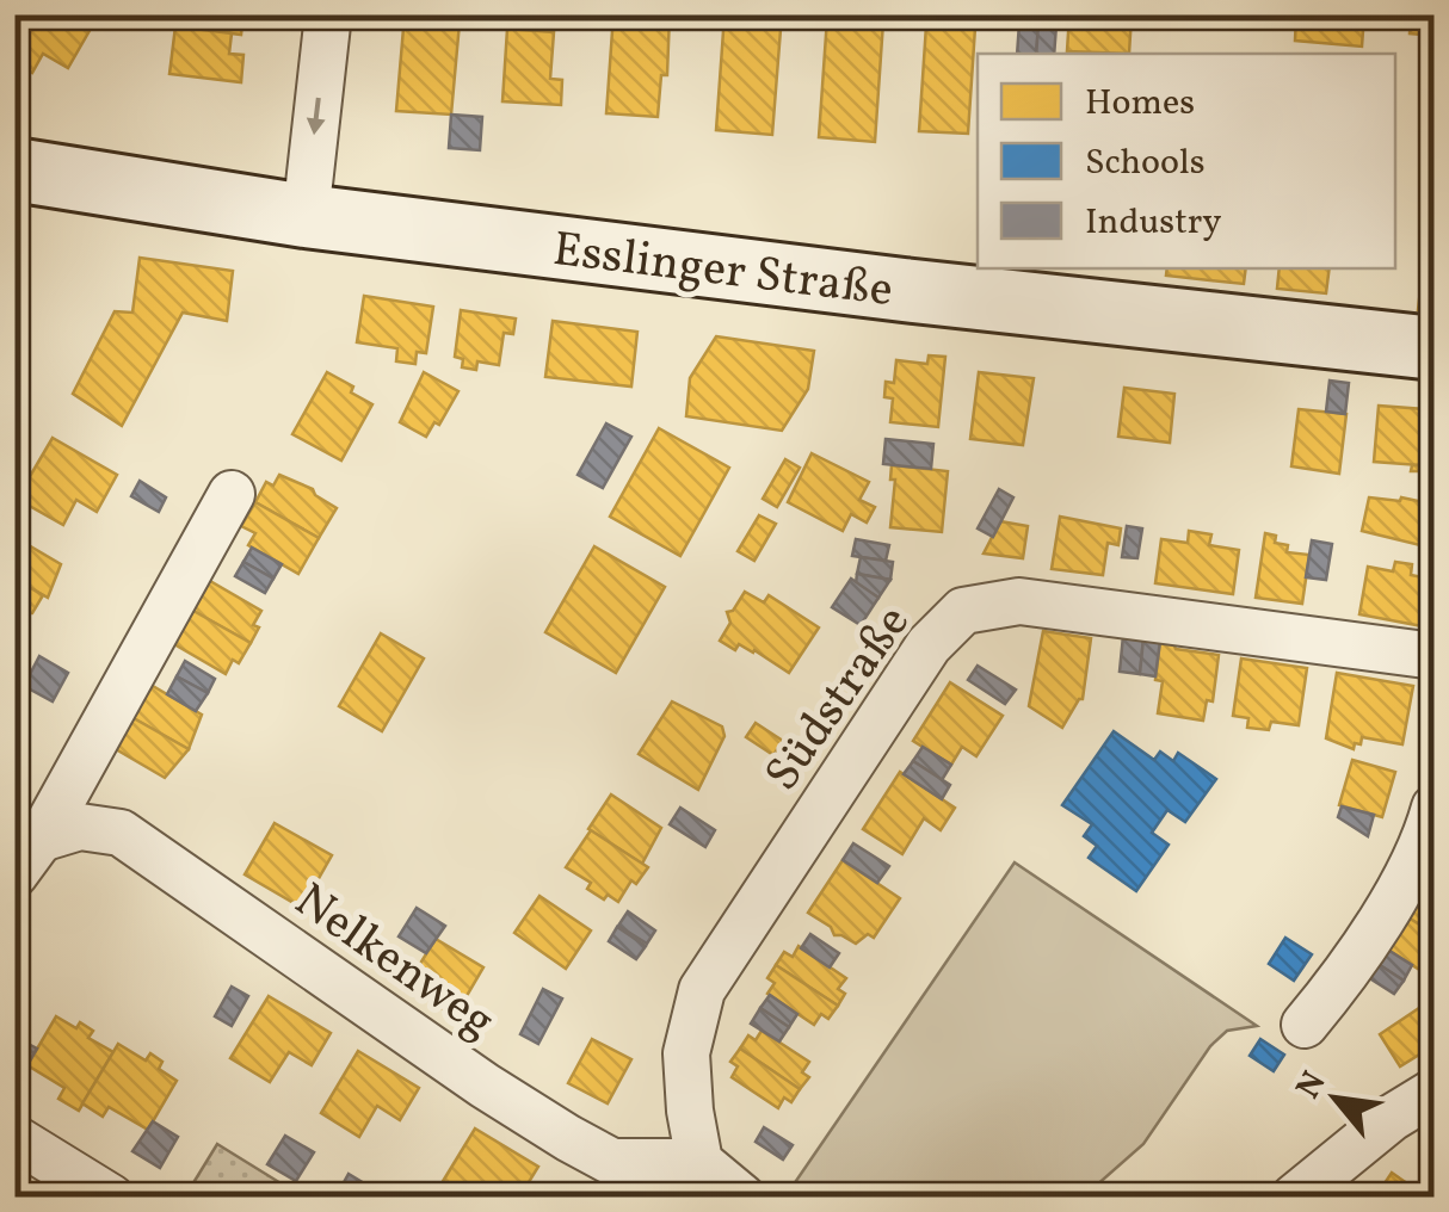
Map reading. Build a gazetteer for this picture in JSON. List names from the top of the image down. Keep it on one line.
{"streets":{"main road":["Esslinger Straße"],"street":["Südstraße","Nelkenweg"]},"crossings":[["Südstraße","Nelkenweg"]],"legend":["Homes","Schools","Industry"],"north":"top left"}
